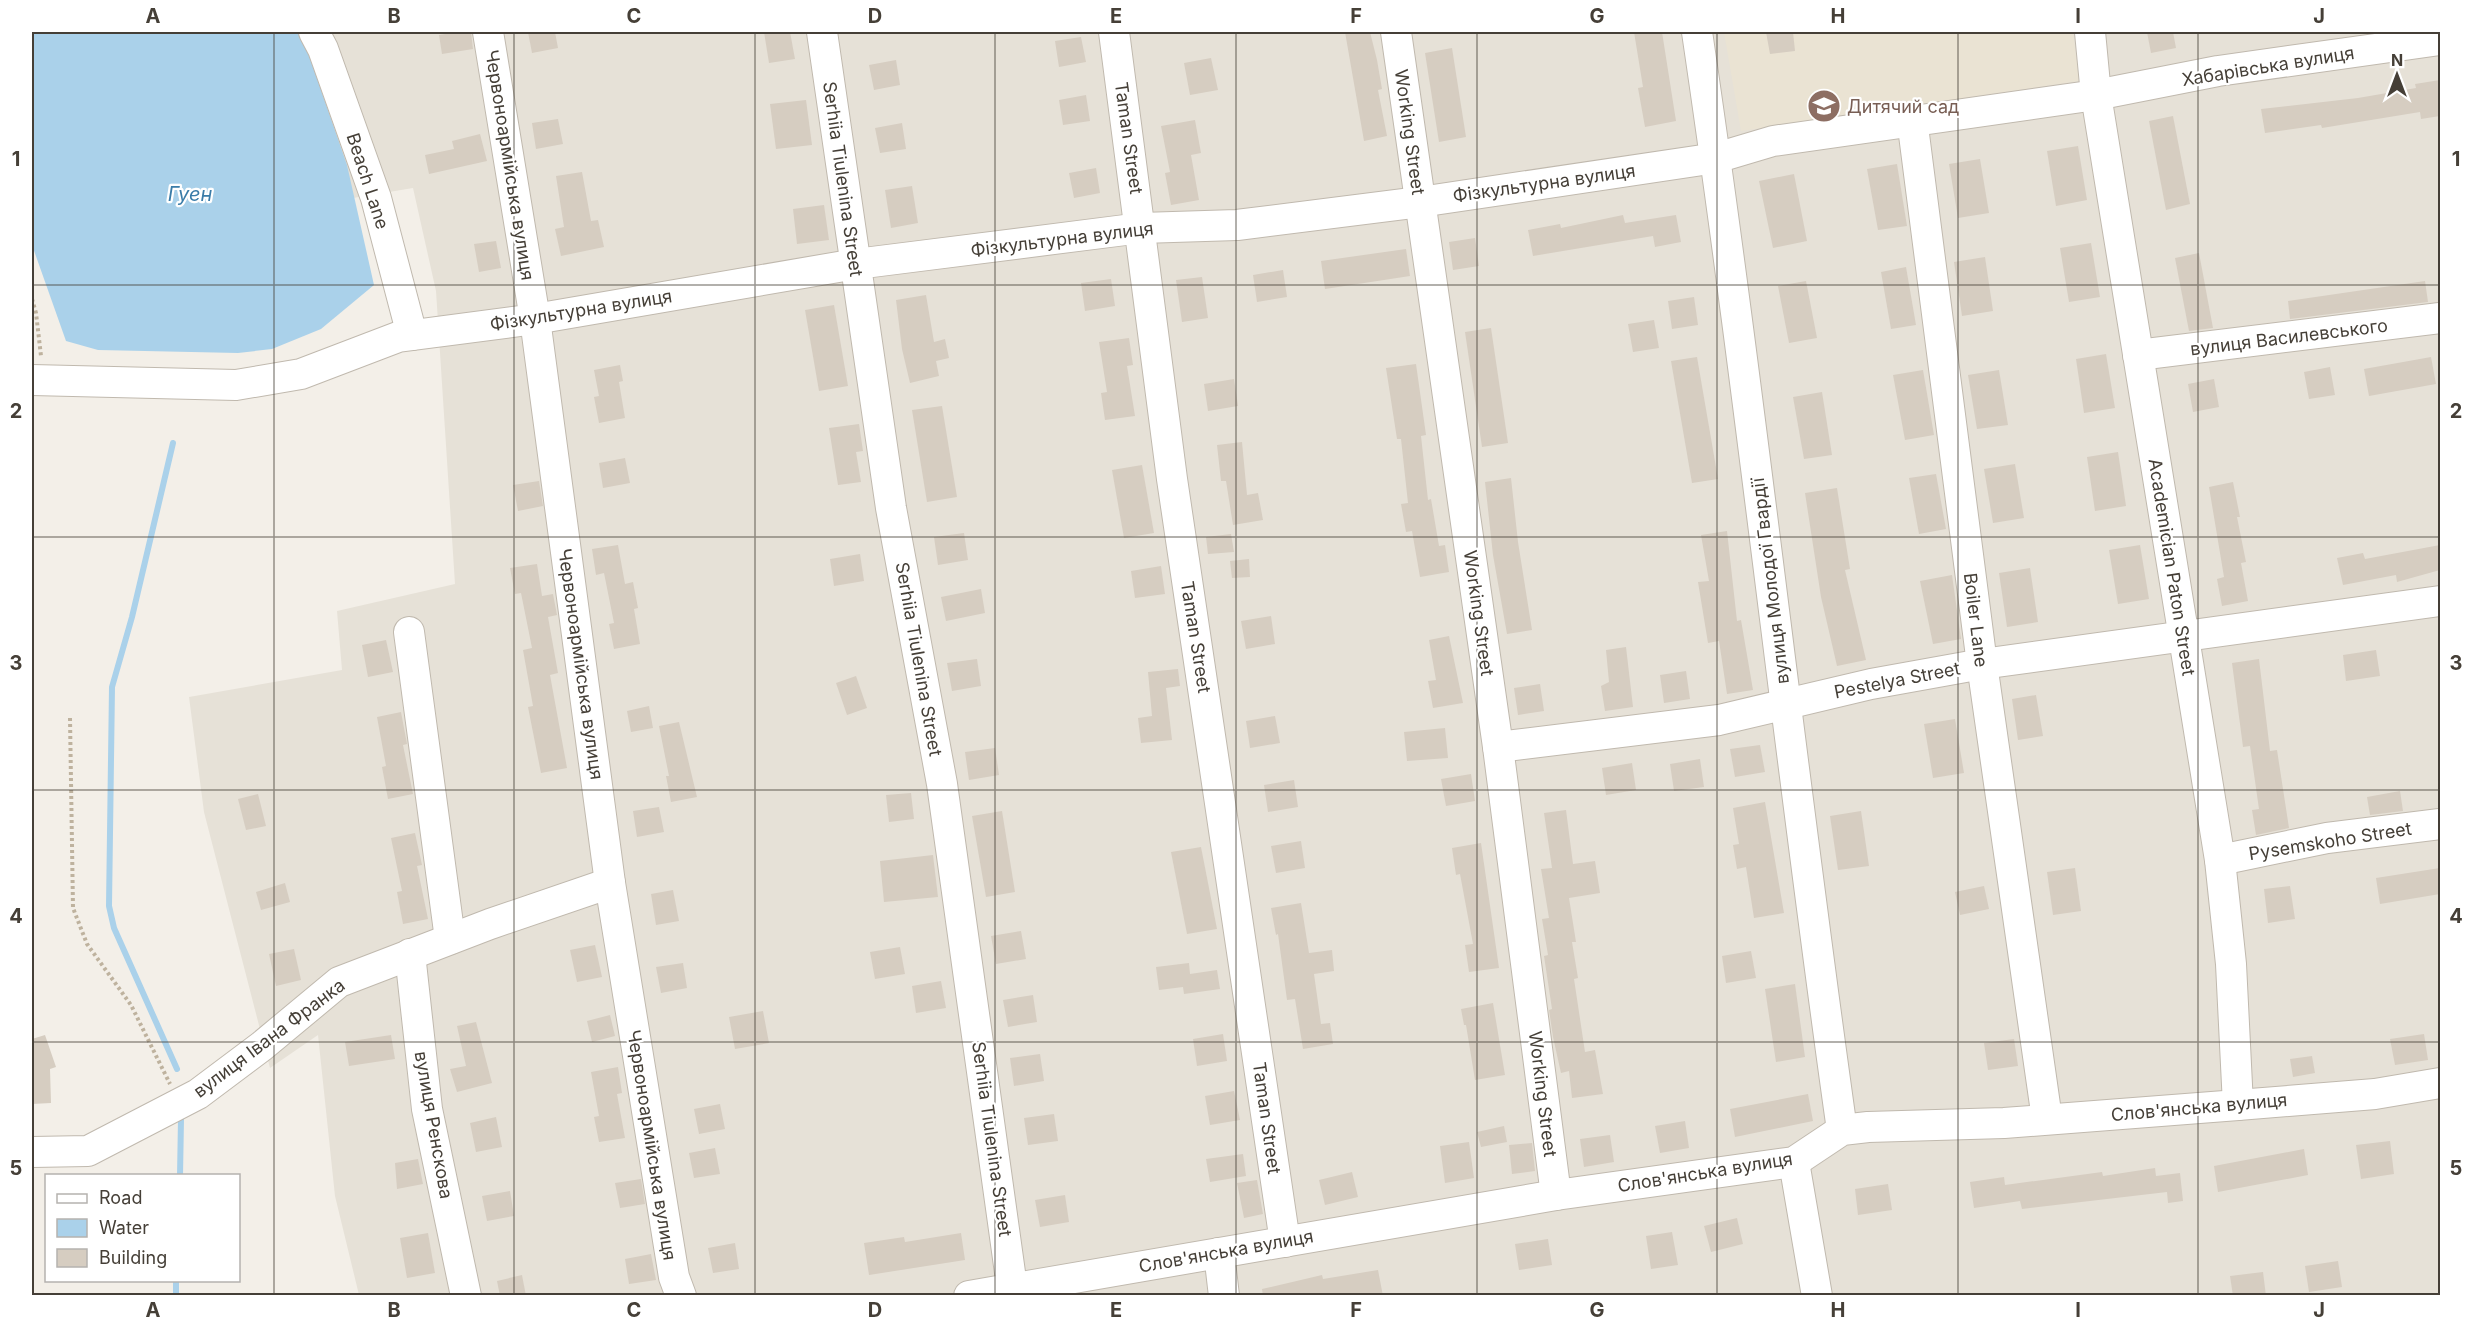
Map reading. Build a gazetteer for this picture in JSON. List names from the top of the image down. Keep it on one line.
{"streets":{"street":["Хабарівська вулиця","Working Street","Taman Street","Червоноармійська вулиця","Serhiia Tiulenina Street","Beach Lane","Фізкультурна вулиця","вулиця Василевського","Academician Paton Street","вулиця Молодої Гвардії","Boiler Lane","Pestelya Street","Pysemskoho Street","вулиця Івана Франка","Слов'янська вулиця","вулиця Ренскова"]},"crossings":[["Хабарівська вулиця","Фізкультурна вулиця"],["Хабарівська вулиця","Academician Paton Street"],["Working Street","Фізкультурна вулиця"],["Working Street","Pestelya Street"],["Working Street","Слов'янська вулиця"],["Taman Street","Фізкультурна вулиця"],["Taman Street","Слов'янська вулиця"],["Червоноармійська вулиця","Фізкультурна вулиця"],["Червоноармійська вулиця","вулиця Івана Франка"],["Serhiia Tiulenina Street","Фізкультурна вулиця"],["Serhiia Tiulenina Street","Слов'янська вулиця"],["Beach Lane","Фізкультурна вулиця"],["Фізкультурна вулиця","Academician Paton Street"],["Фізкультурна вулиця","вулиця Молодої Гвардії"],["Фізкультурна вулиця","Boiler Lane"],["вулиця Василевського","Academician Paton Street"],["Academician Paton Street","Pestelya Street"],["Academician Paton Street","Pysemskoho Street"],["Academician Paton Street","Слов'янська вулиця"],["вулиця Молодої Гвардії","Pestelya Street"],["вулиця Молодої Гвардії","Слов'янська вулиця"],["Boiler Lane","Pestelya Street"],["Boiler Lane","Слов'янська вулиця"],["вулиця Івана Франка","вулиця Ренскова"]],"water":["Гуен"],"places":{"school or university":["Дитячий сад"]},"legend":["Road","Water","Building"],"north":"top","grid":{"columns":["A","B","C","D","E","F","G","H","I","J"],"rows":["1","2","3","4","5"]}}
